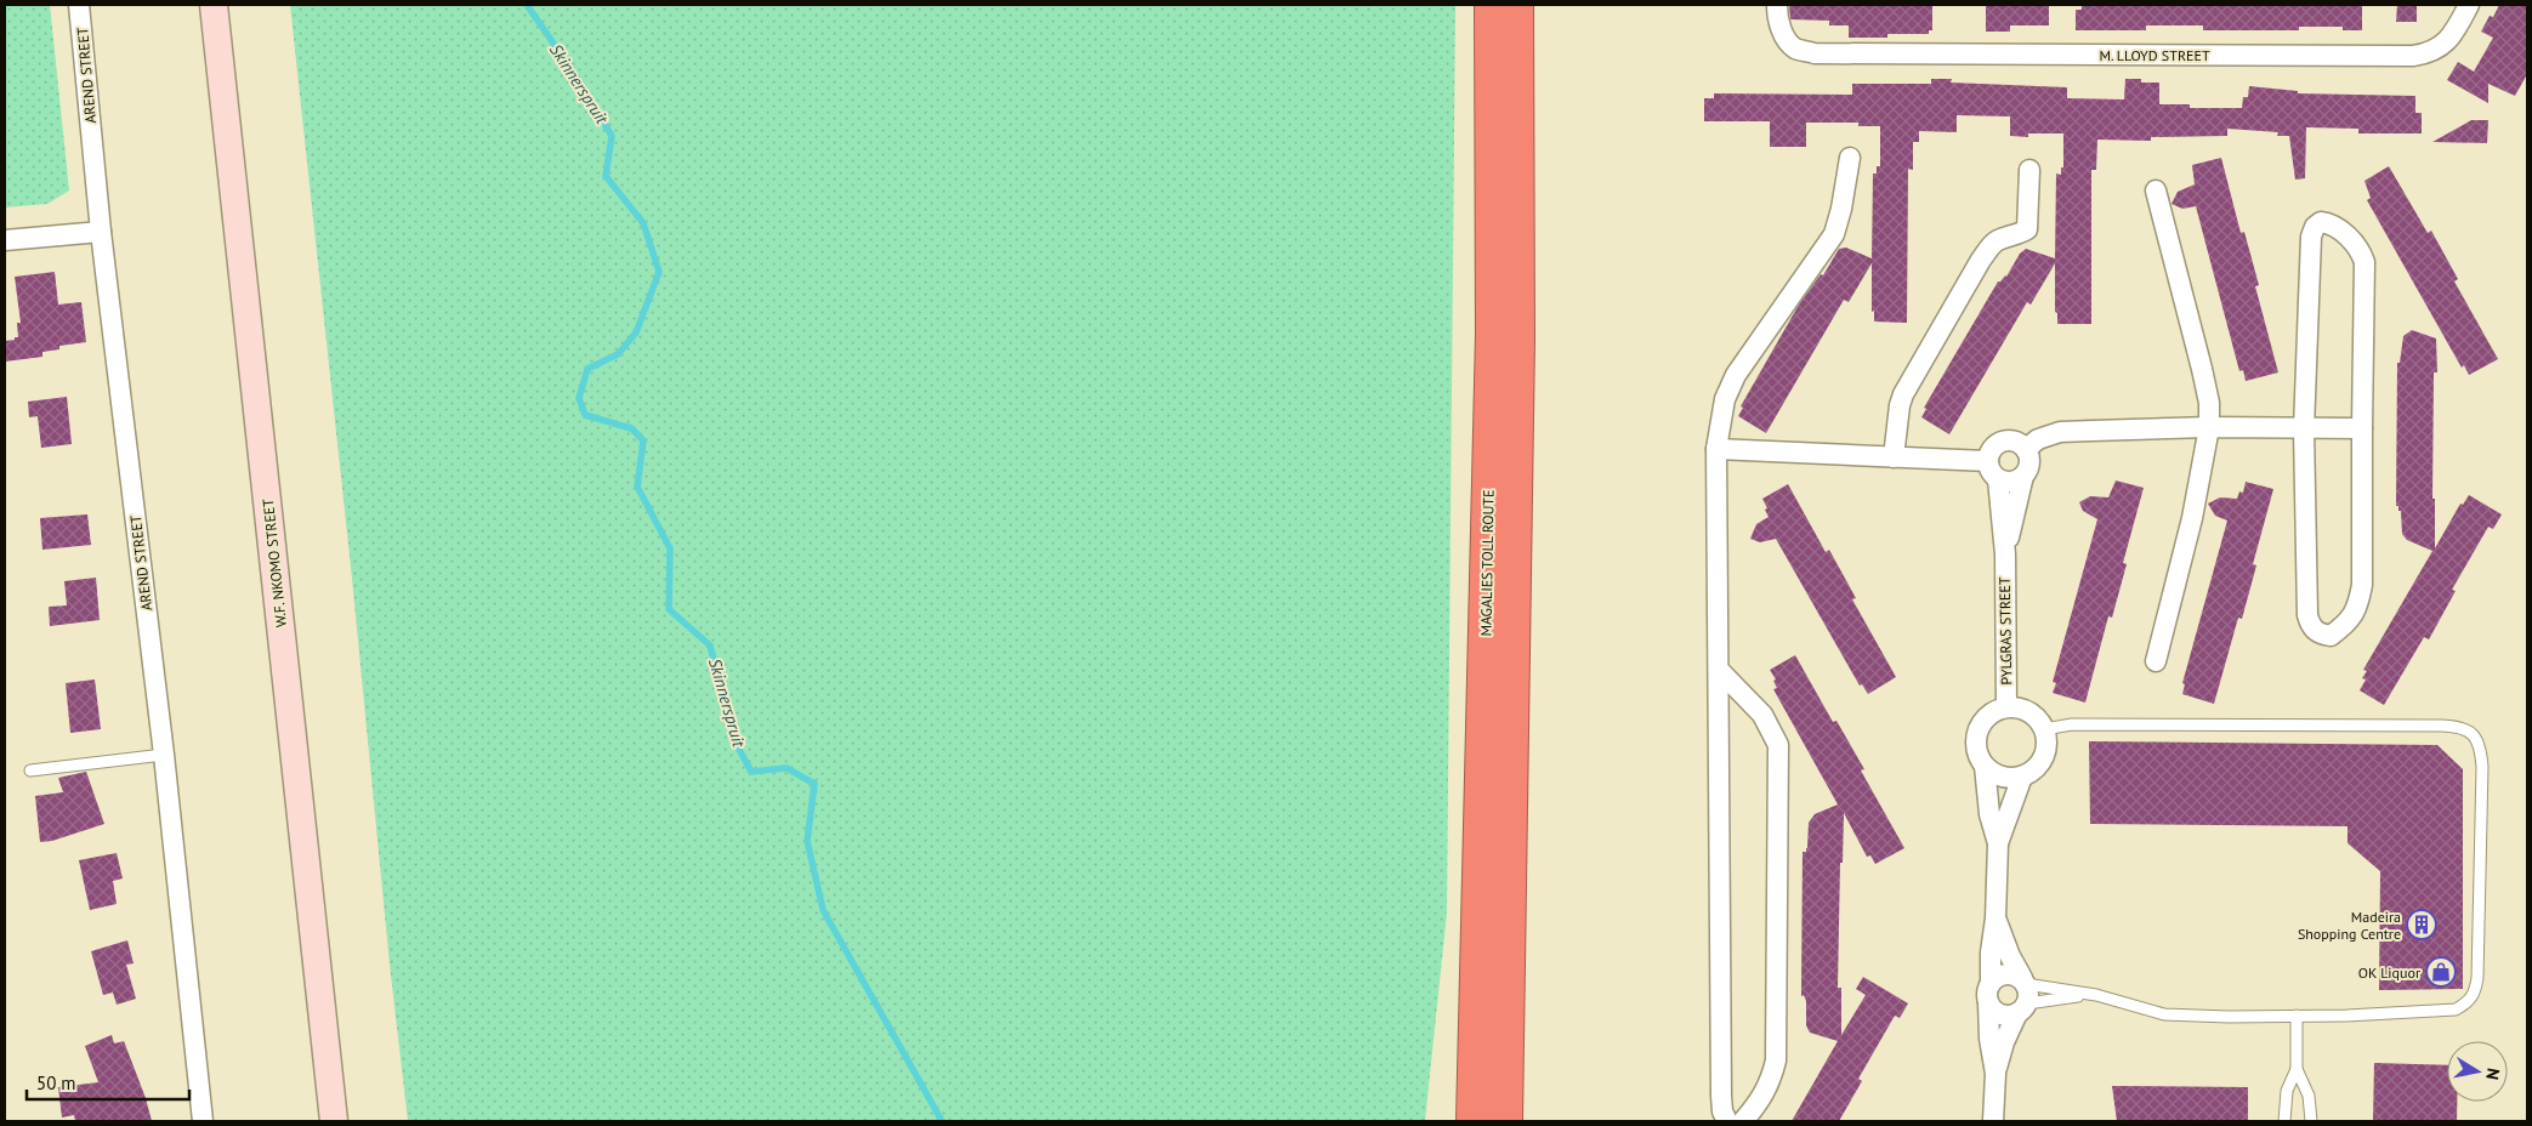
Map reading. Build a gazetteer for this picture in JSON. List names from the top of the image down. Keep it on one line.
{"streets":{"highway":["MAGALIES TOLL ROUTE"],"main road":["W.F. NKOMO STREET"],"street":["M. LLOYD STREET","AREND STREET","PYLGRAS STREET"]},"water":["Skinnerspruit"],"places":{"building":["Madeira Shopping Centre"],"shop":["OK Liquor"]},"scale_bar":"50 m","north":"right"}
